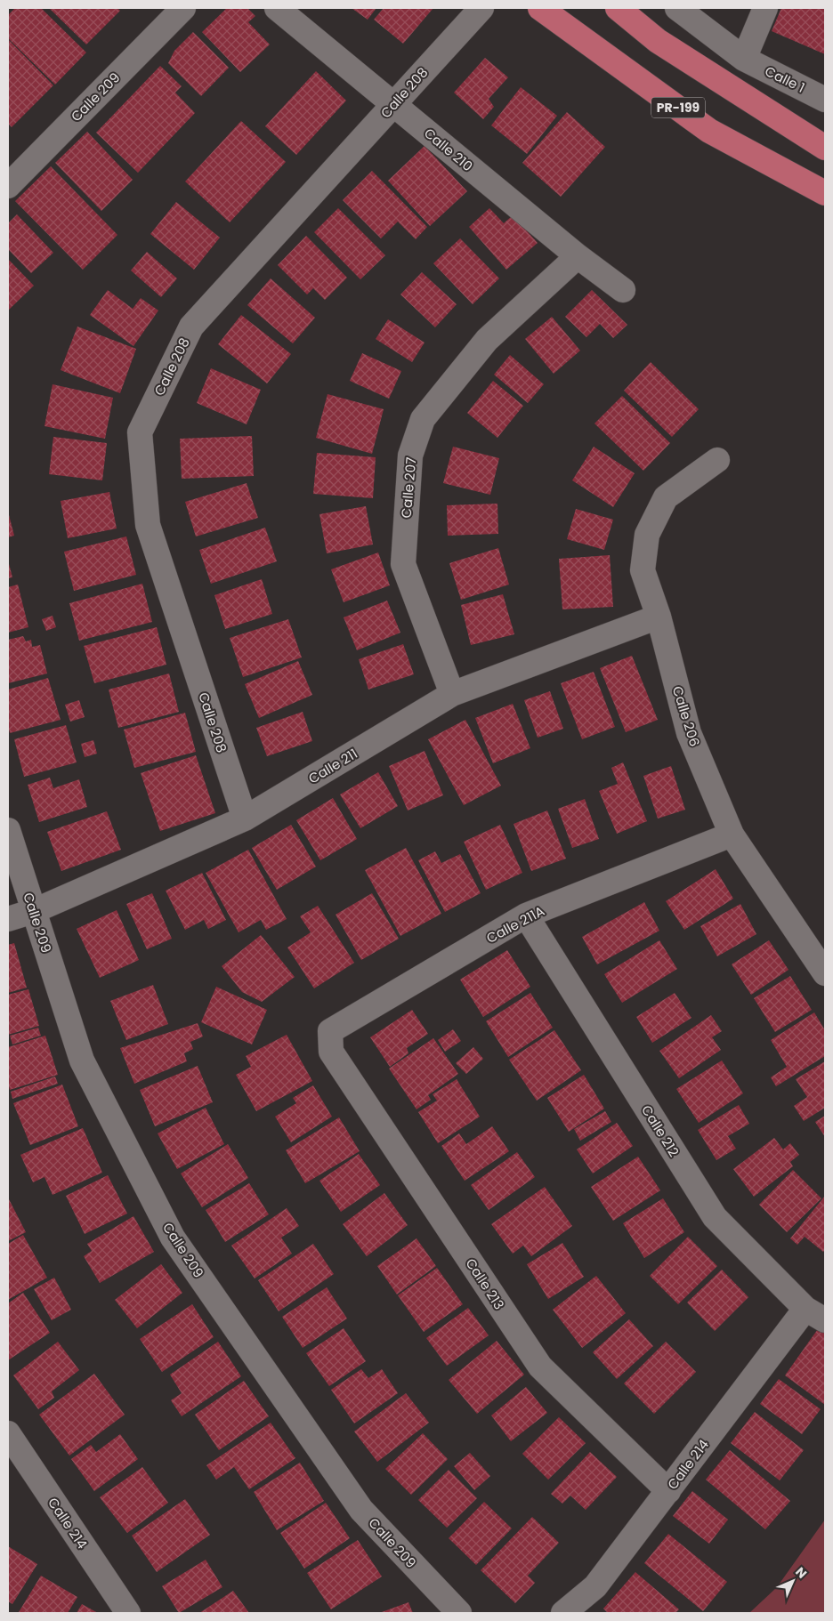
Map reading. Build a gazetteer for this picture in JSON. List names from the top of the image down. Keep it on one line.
{"streets":{"main road":["PR-199"],"street":["Calle 1","Calle 208","Calle 209","Calle 210","Calle 207","Calle 206","Calle 211","Calle 211A","Calle 212","Calle 213","Calle 214"]},"crossings":[["Calle 208","Calle 210"],["Calle 208","Calle 211"],["Calle 209","Calle 211"],["Calle 210","Calle 207"],["Calle 207","Calle 211"],["Calle 206","Calle 211"],["Calle 206","Calle 211A"],["Calle 211A","Calle 212"],["Calle 211A","Calle 213"],["Calle 212","Calle 214"],["Calle 213","Calle 214"]],"north":"top right"}
